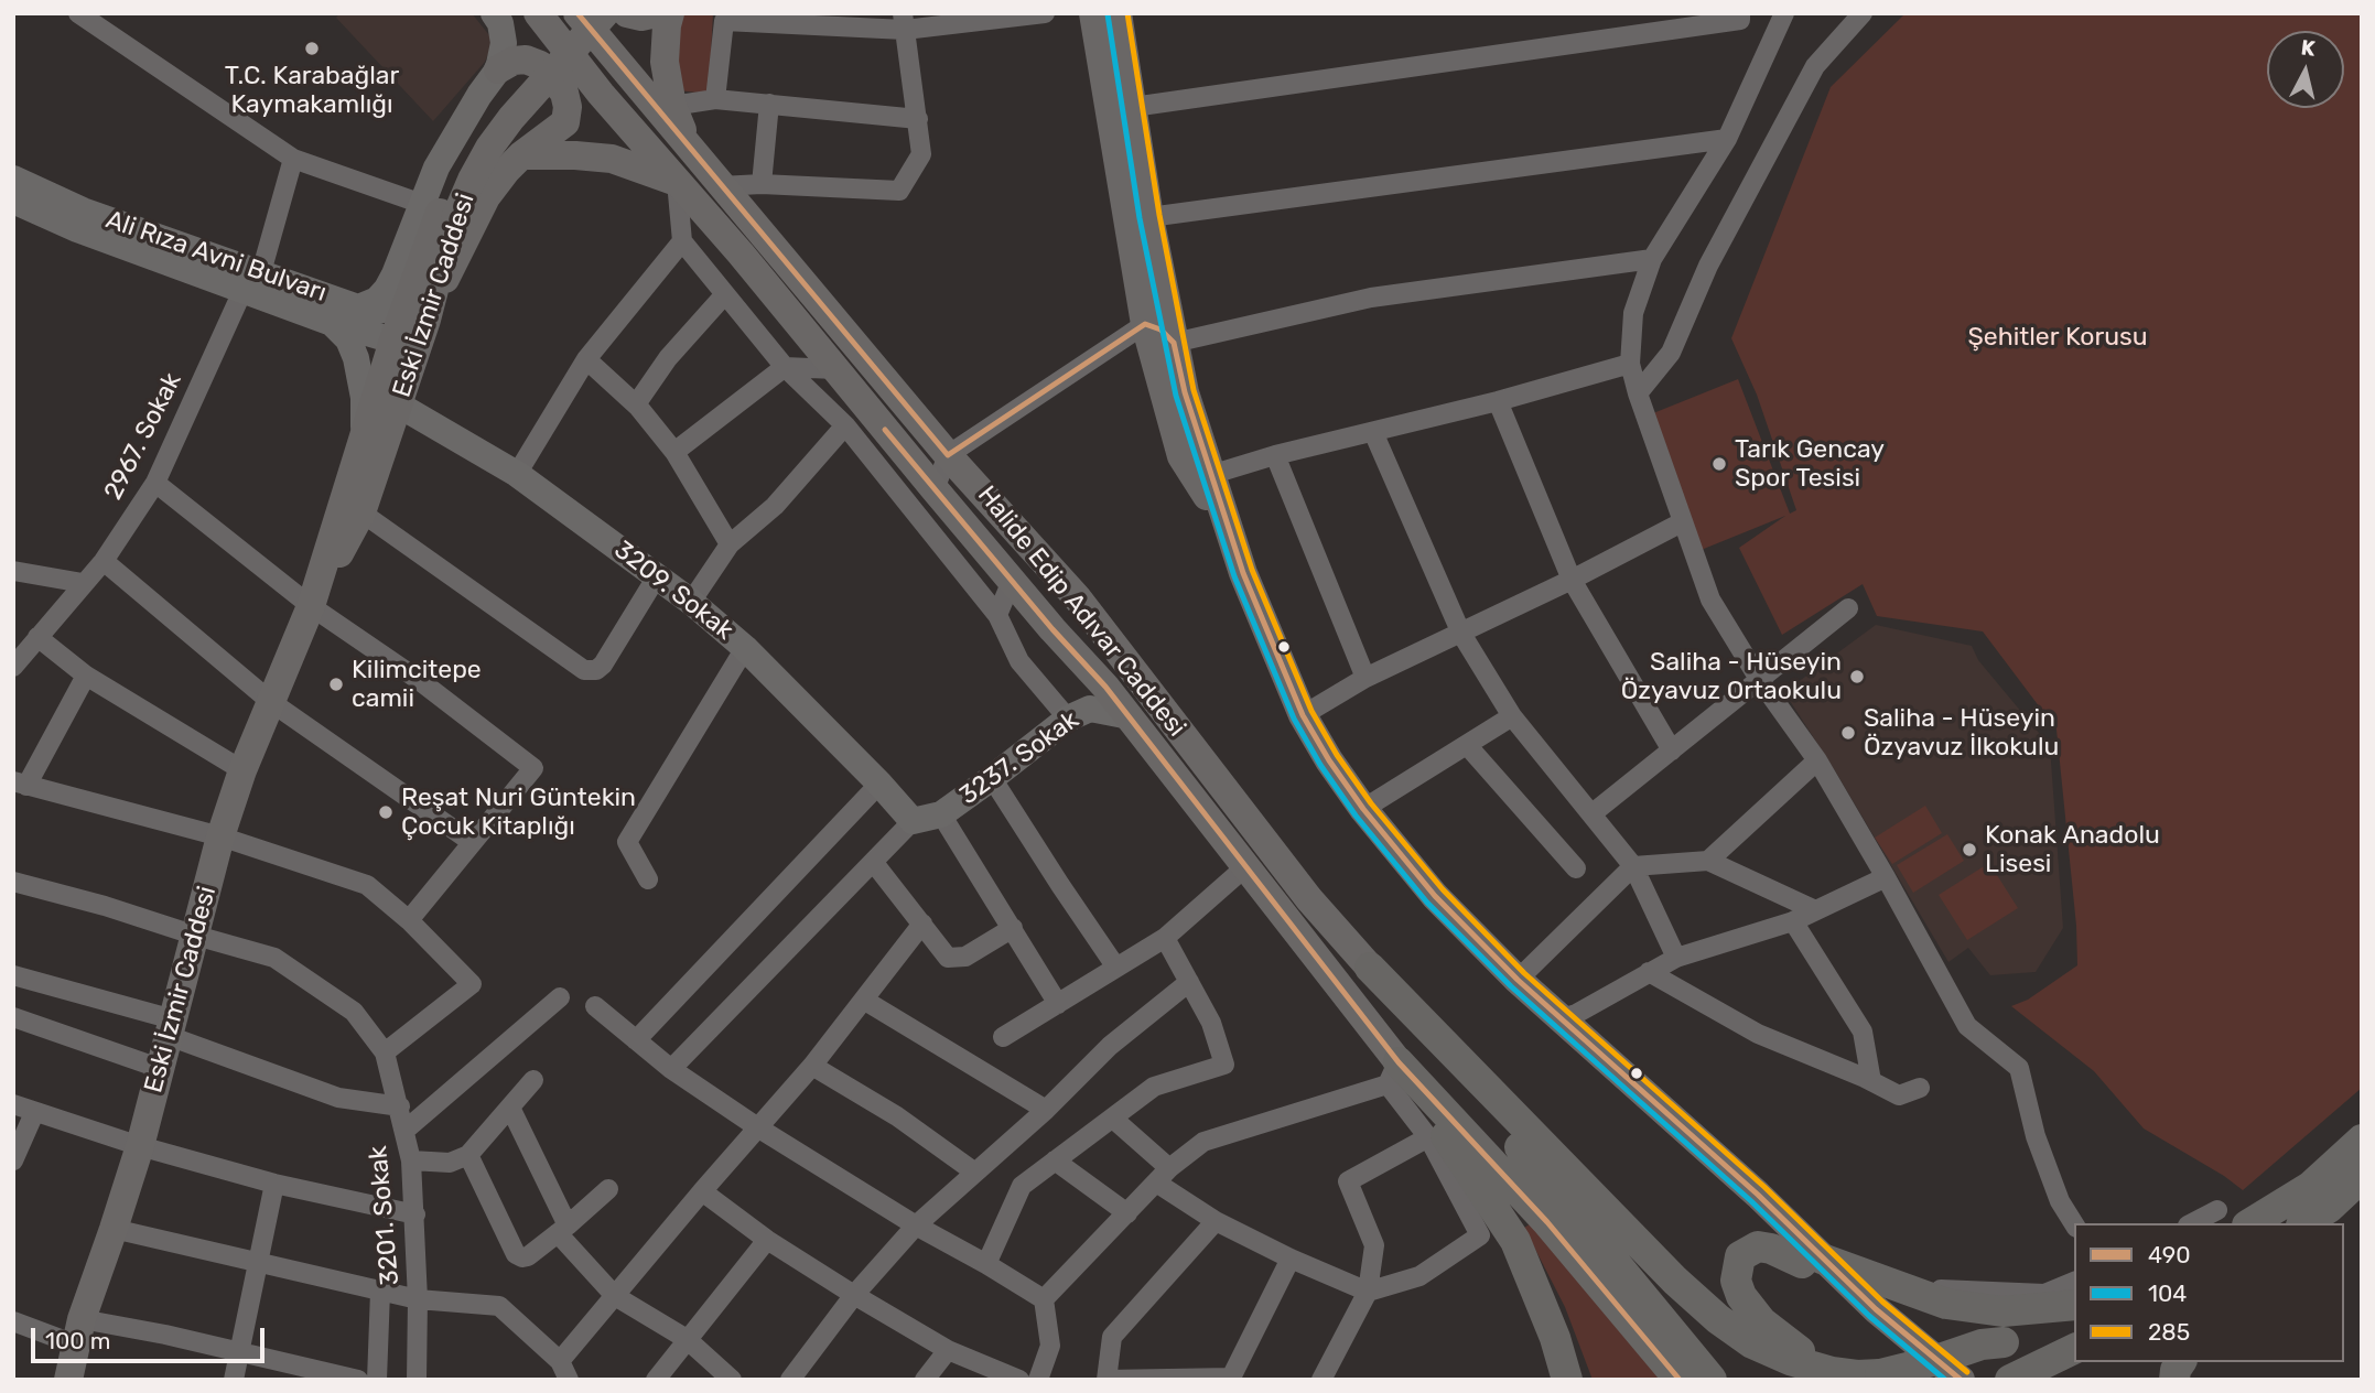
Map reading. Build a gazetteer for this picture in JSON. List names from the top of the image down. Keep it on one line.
{"streets":{"main road":["Ali Rıza Avni Bulvarı","Eski İzmir Caddesi","3209. Sokak","Halide Edip Adıvar Caddesi","3237. Sokak"],"street":["2967. Sokak","3201. Sokak"]},"crossings":[["Ali Rıza Avni Bulvarı","Eski İzmir Caddesi"],["Ali Rıza Avni Bulvarı","2967. Sokak"],["Eski İzmir Caddesi","3209. Sokak"],["Eski İzmir Caddesi","3201. Sokak"],["3209. Sokak","3237. Sokak"],["Halide Edip Adıvar Caddesi","3237. Sokak"]],"parks":["Şehitler Korusu"],"places":["T.C. Karabağlar Kaymakamlığı","Tarık Gencay Spor Tesisi","Saliha - Hüseyin Özyavuz Ortaokulu","Kilimcitepe camii","Saliha - Hüseyin Özyavuz İlkokulu","Reşat Nuri Güntekin Çocuk Kitaplığı","Konak Anadolu Lisesi"],"lines":["transit line 490","transit line 285","transit line 104"],"legend":["490","104","285"],"scale_bar":"100 m","north":"top"}
